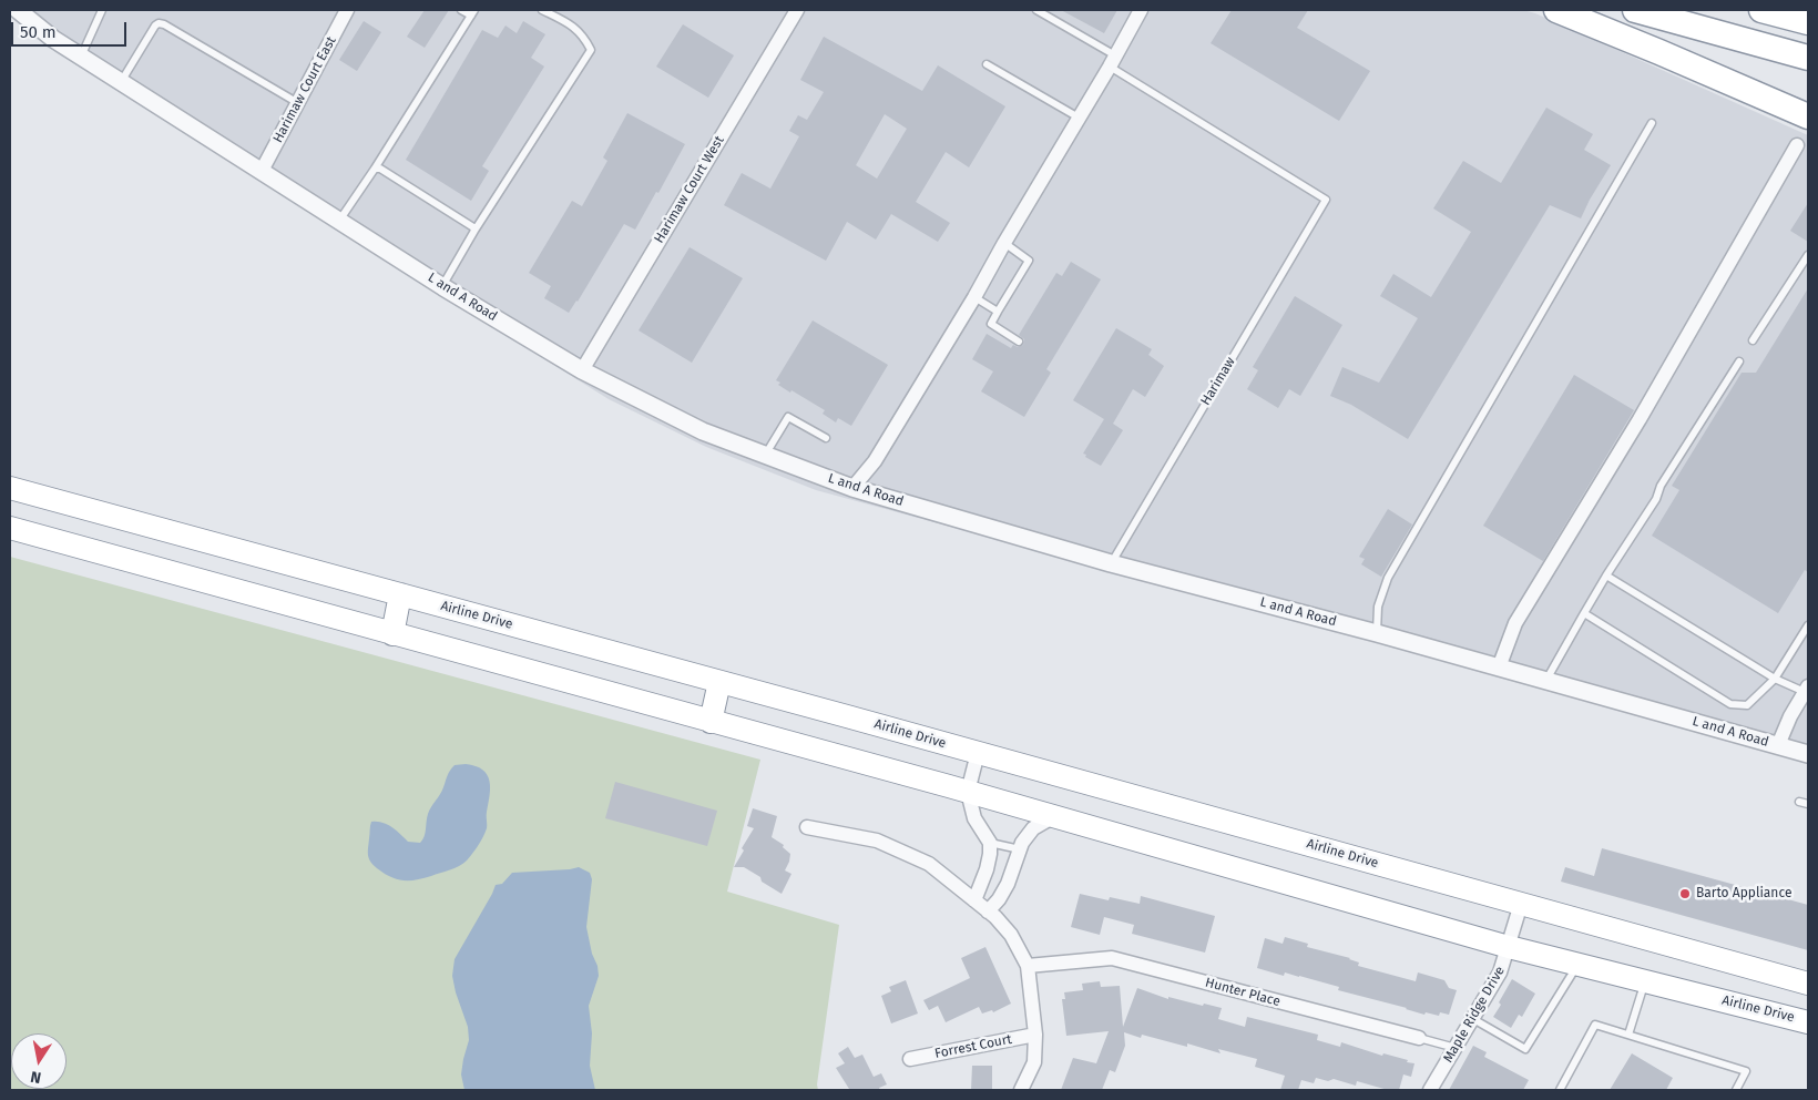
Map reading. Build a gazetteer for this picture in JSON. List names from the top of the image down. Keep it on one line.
{"streets":{"highway":["Airline Drive"],"street":["Harimaw Court East","Harimaw Court West","L and A Road","Hunter Place","Maple Ridge Drive","Forrest Court"],"lane":["Harimaw"]},"crossings":[["Harimaw Court East","L and A Road"],["Harimaw Court West","L and A Road"],["L and A Road","Harimaw"],["Airline Drive","Maple Ridge Drive"],["Hunter Place","Maple Ridge Drive"]],"places":["Barto Appliance"],"scale_bar":"50 m","north":"bottom"}
